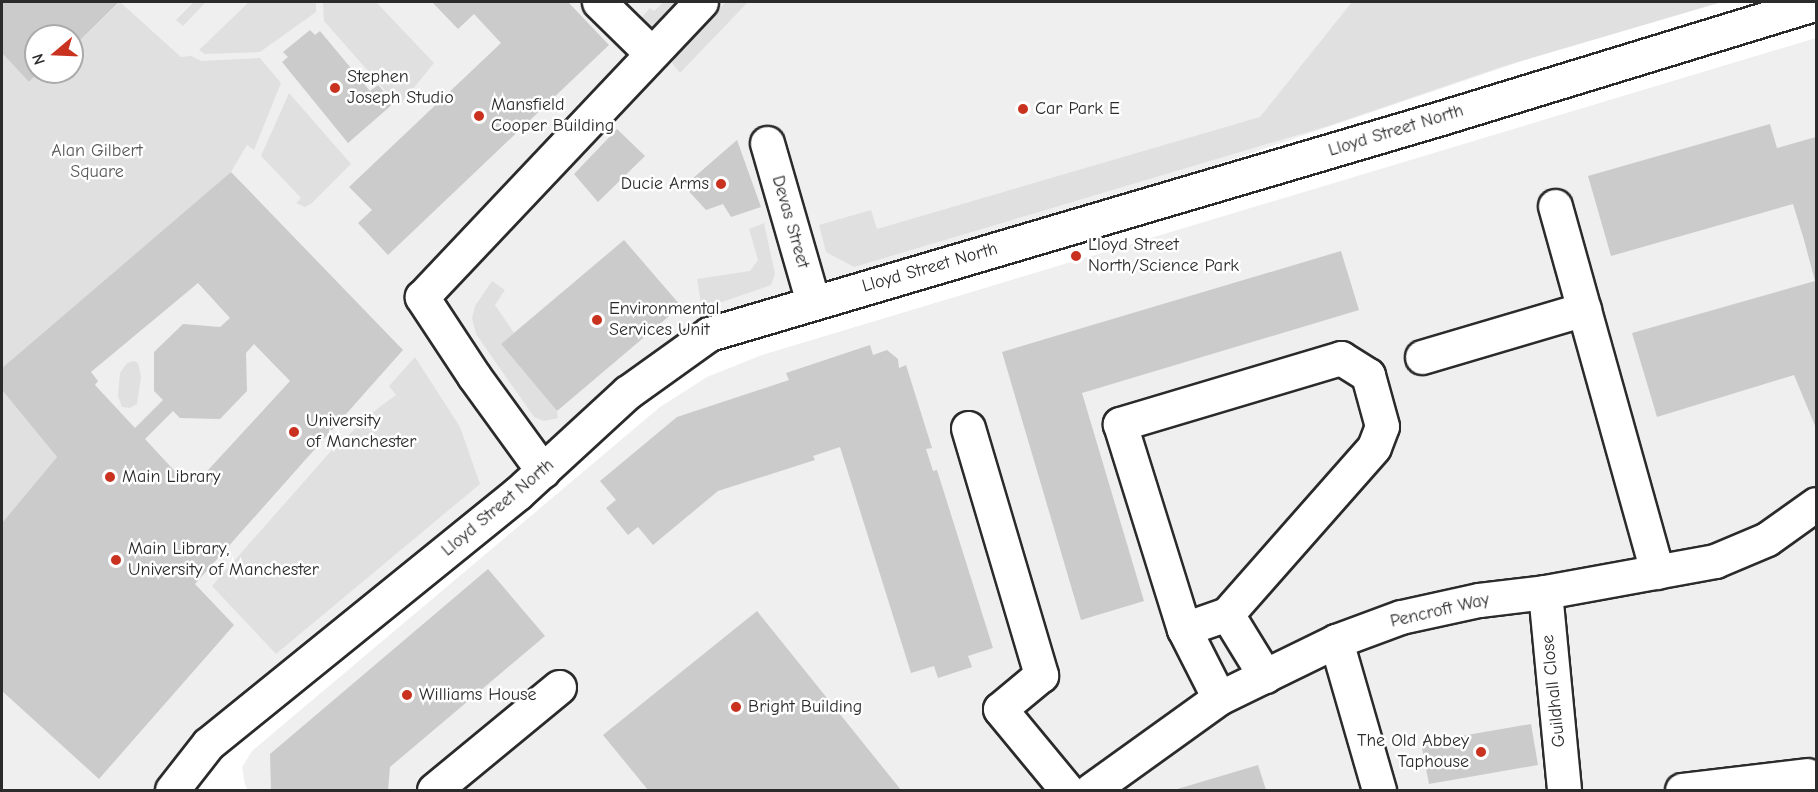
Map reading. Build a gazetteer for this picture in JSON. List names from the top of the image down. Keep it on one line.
{"streets":{"street":["Lloyd Street North","Devas Street","Pencroft Way","Guildhall Close"]},"crossings":[["Lloyd Street North","Devas Street"],["Pencroft Way","Guildhall Close"]],"parks":["Alan Gilbert Square"],"places":["Stephen Joseph Studio","Car Park E","Mansfield Cooper Building","Ducie Arms","Lloyd Street North/Science Park","Environmental Services Unit","University of Manchester","Main Library","Main Library, University of Manchester","Williams House","Bright Building","The Old Abbey Taphouse"],"north":"left"}
